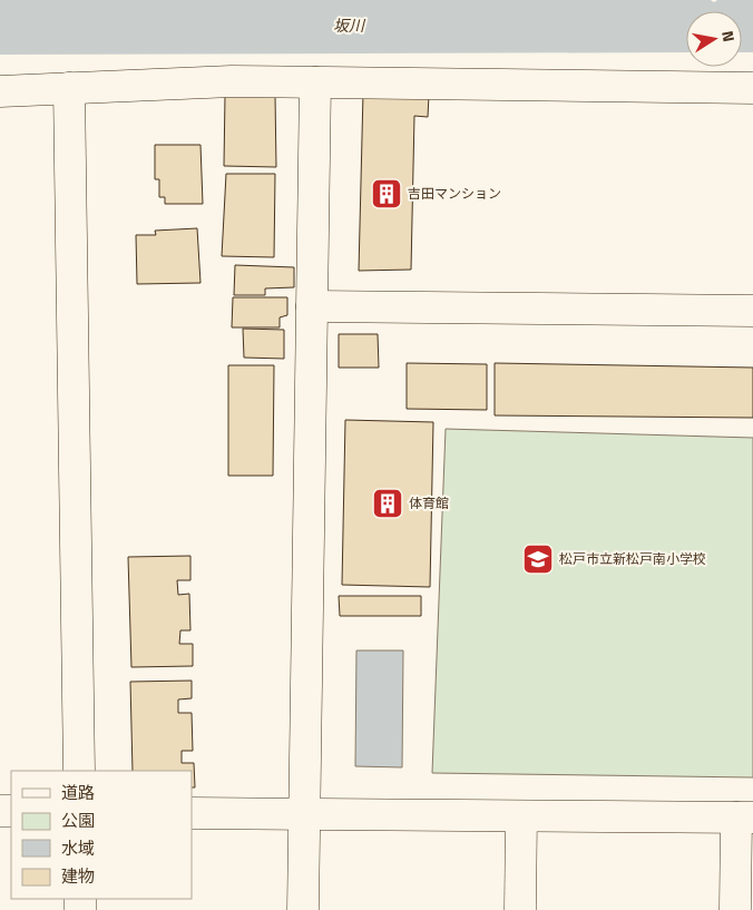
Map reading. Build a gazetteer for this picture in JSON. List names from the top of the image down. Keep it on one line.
{"water":["坂川"],"places":{"building":["吉田マンション","体育館"],"school or university":["松戸市立新松戸南小学校"]},"legend":["道路","公園","水域","建物"],"north":"right"}
